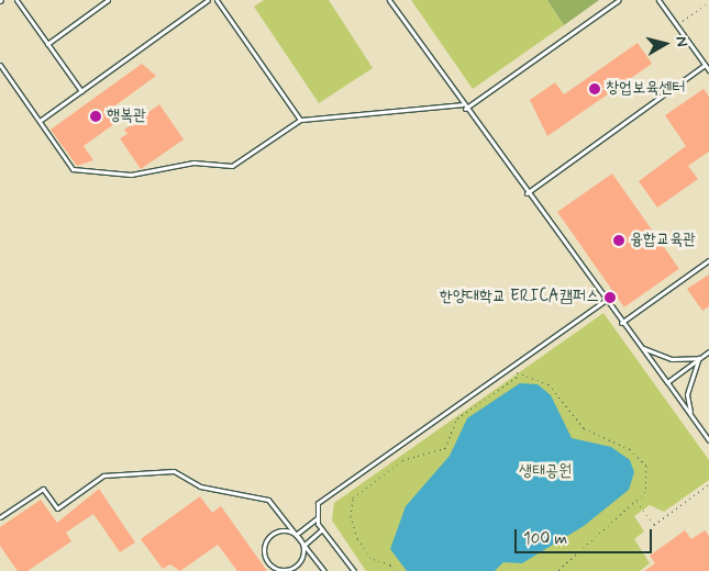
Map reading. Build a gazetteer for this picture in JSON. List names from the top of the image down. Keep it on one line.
{"parks":["생태공원"],"places":["창업보육센터","행복관","융합교육관","한양대학교 ERICA캠퍼스"],"scale_bar":"100 m","north":"right"}
